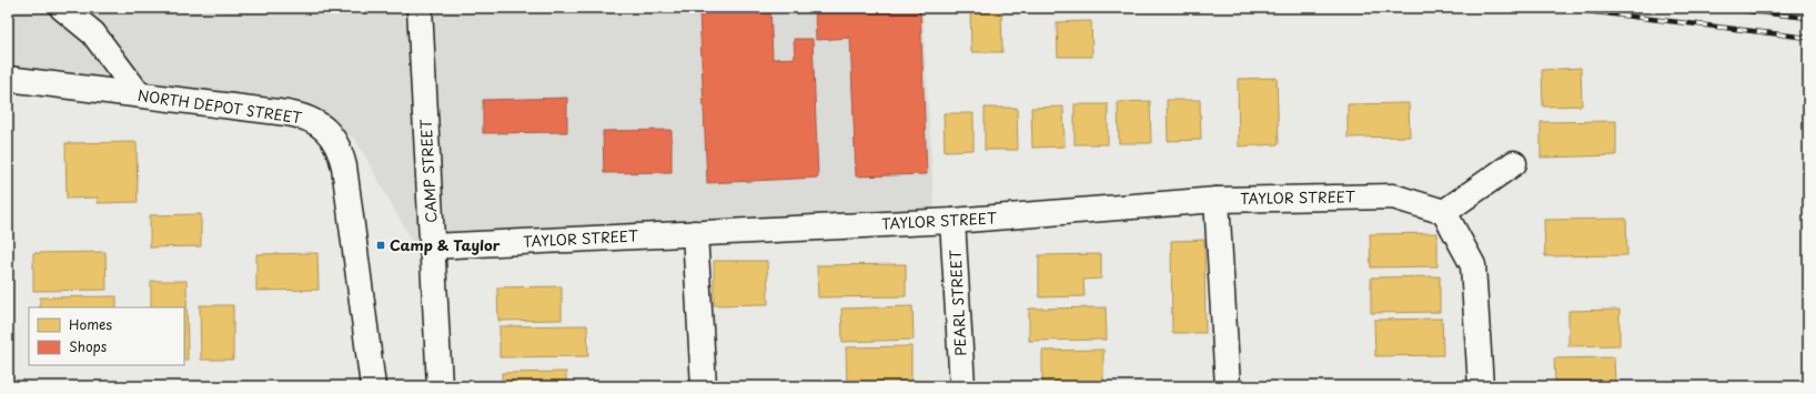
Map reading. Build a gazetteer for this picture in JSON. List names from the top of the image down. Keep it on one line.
{"streets":{"street":["NORTH DEPOT STREET","CAMP STREET","TAYLOR STREET","PEARL STREET"]},"crossings":[["CAMP STREET","TAYLOR STREET"],["TAYLOR STREET","PEARL STREET"]],"places":{"transit":["Camp & Taylor"]},"legend":["Homes","Shops"]}
